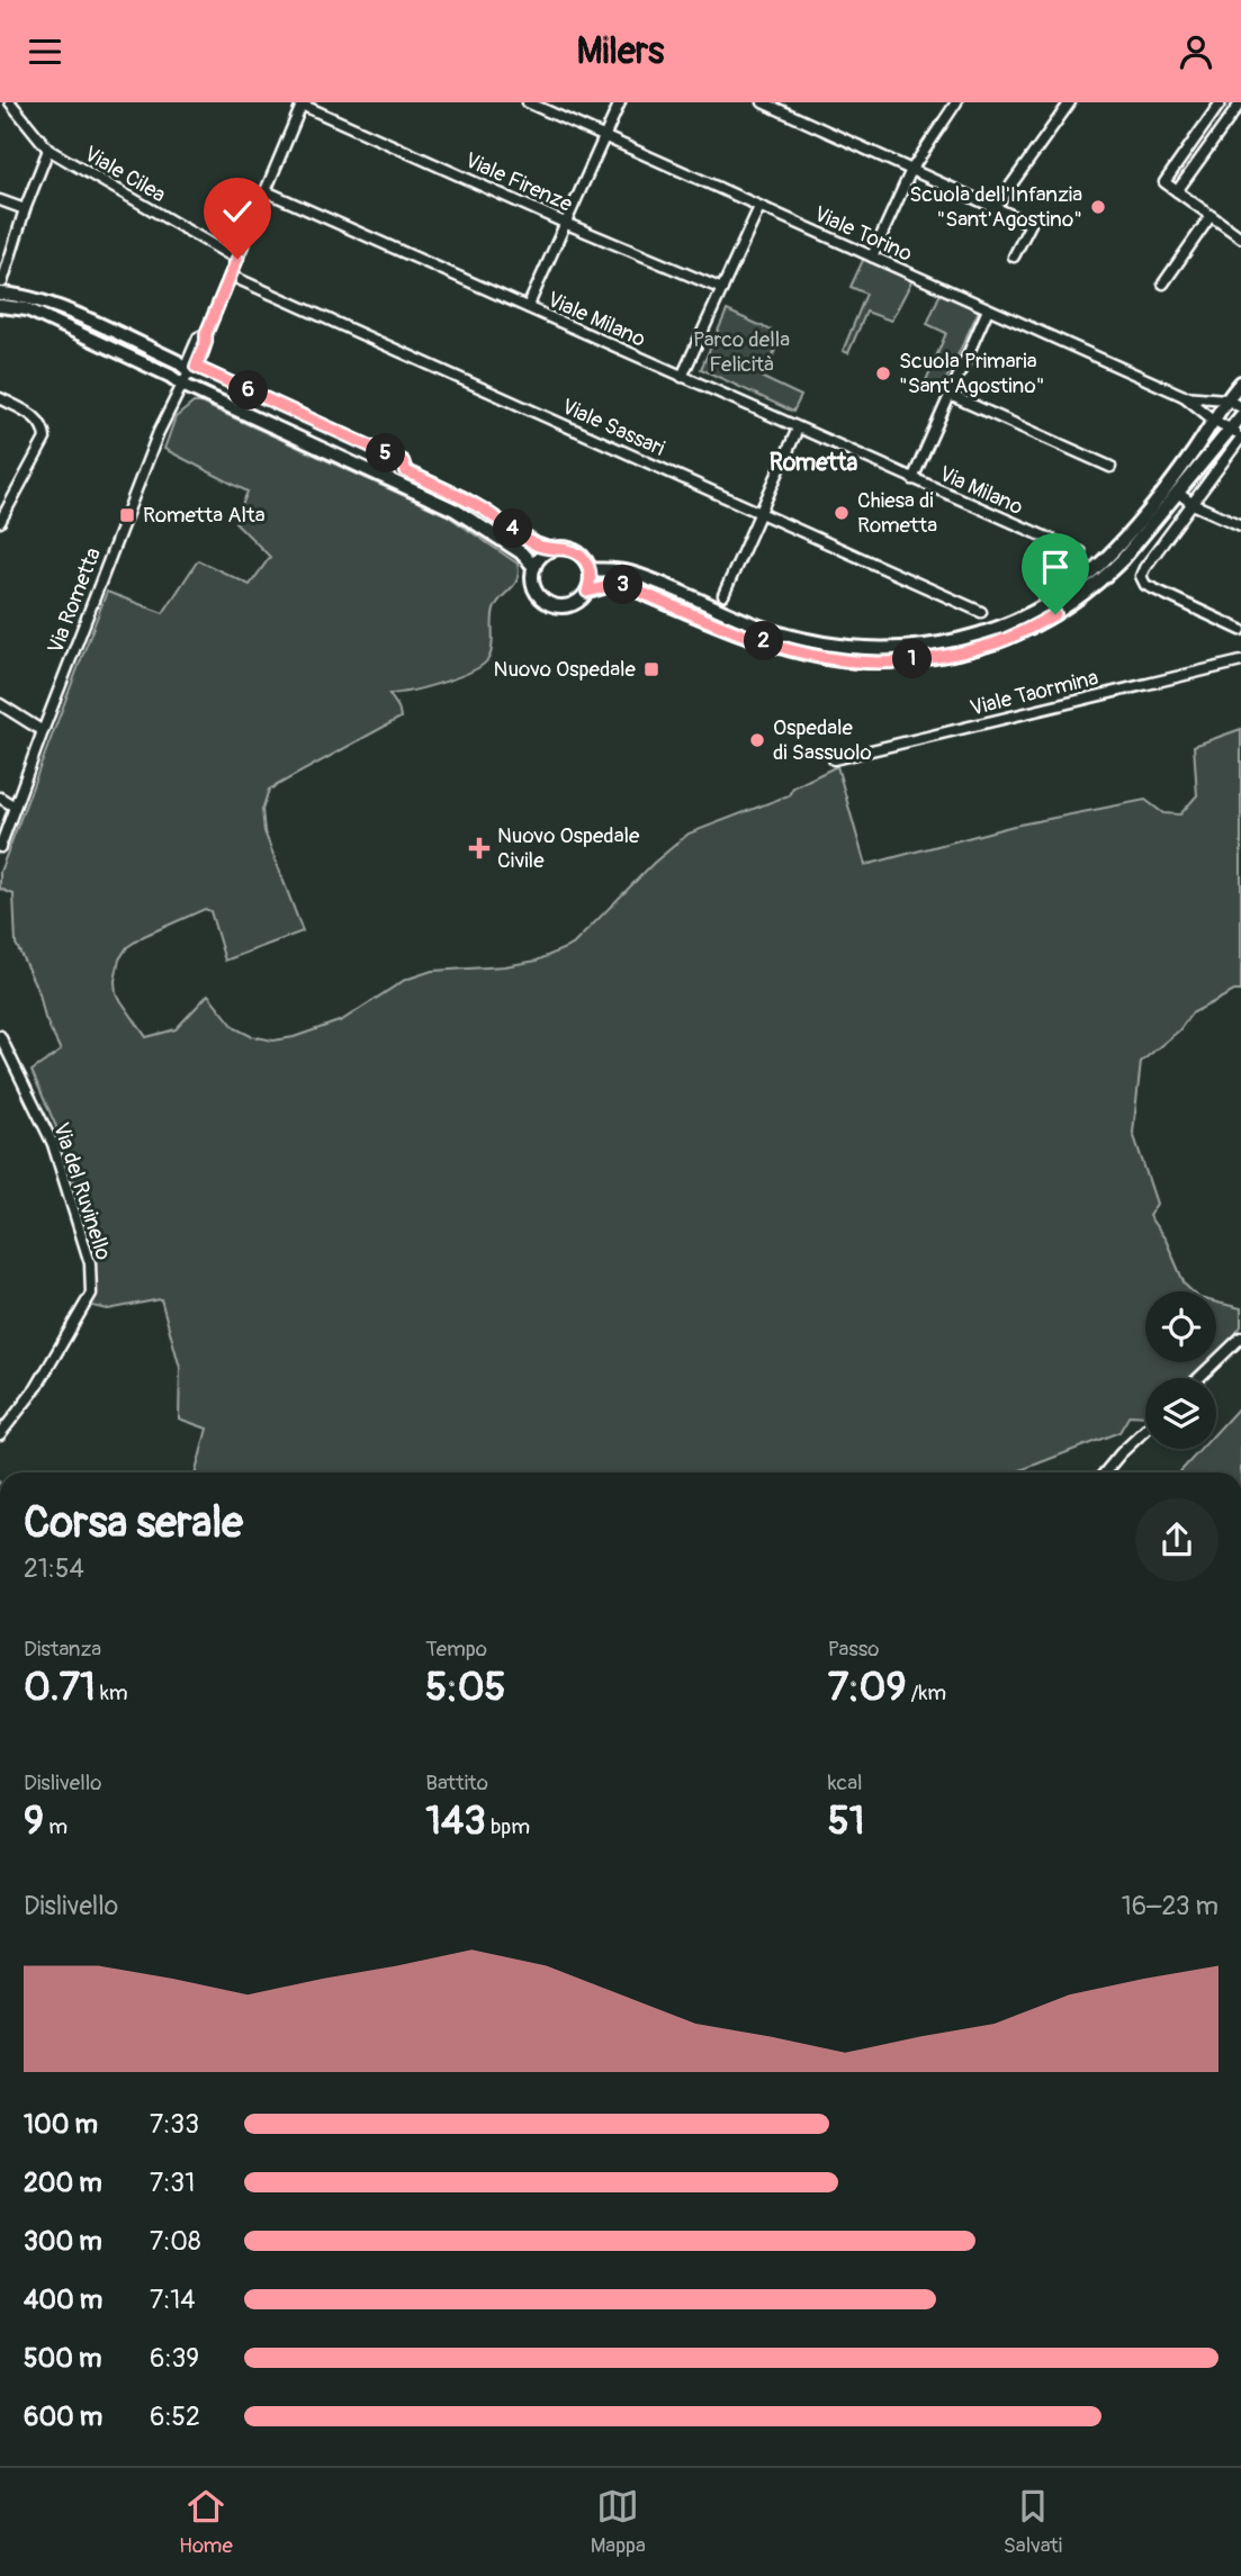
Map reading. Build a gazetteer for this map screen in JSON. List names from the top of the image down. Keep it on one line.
{"streets":{"street":["Viale Cilea","Viale Firenze","Viale Torino","Viale Milano","Viale Sassari","Via Milano","Via Rometta","Viale Taormina","Via del Ruvinello"]},"crossings":[["Viale Cilea","Via Rometta"],["Viale Firenze","Via Rometta"],["Viale Milano","Via Milano"],["Viale Milano","Via Rometta"],["Viale Sassari","Via Rometta"]],"districts":["Rometta"],"parks":["Parco della Felicità"],"places":{"other":["Scuola dell'Infanzia \"Sant'Agostino\"","Scuola Primaria \"Sant'Agostino\"","Chiesa di Rometta","Ospedale di Sassuolo"],"transit":["Rometta Alta","Nuovo Ospedale"],"health":["Nuovo Ospedale Civile"]},"page":{"header":"Milers","pins":["6","5","4","3","2","1"],"heading":["Corsa serale","21:54"],"stats":[["Distanza","0.71 km"],["Tempo","5:05"],["Passo","7:09 /km"],["Dislivello","9 m"],["Battito","143 bpm"],["kcal","51"]],"chart":["Dislivello","16–23 m"],"list":[{"name":"100 m","note":"7:33"},{"name":"200 m","note":"7:31"},{"name":"300 m","note":"7:08"},{"name":"400 m","note":"7:14"},{"name":"500 m","note":"6:39"},{"name":"600 m","note":"6:52"}],"tabs":["Home","Mappa","Salvati"]}}
